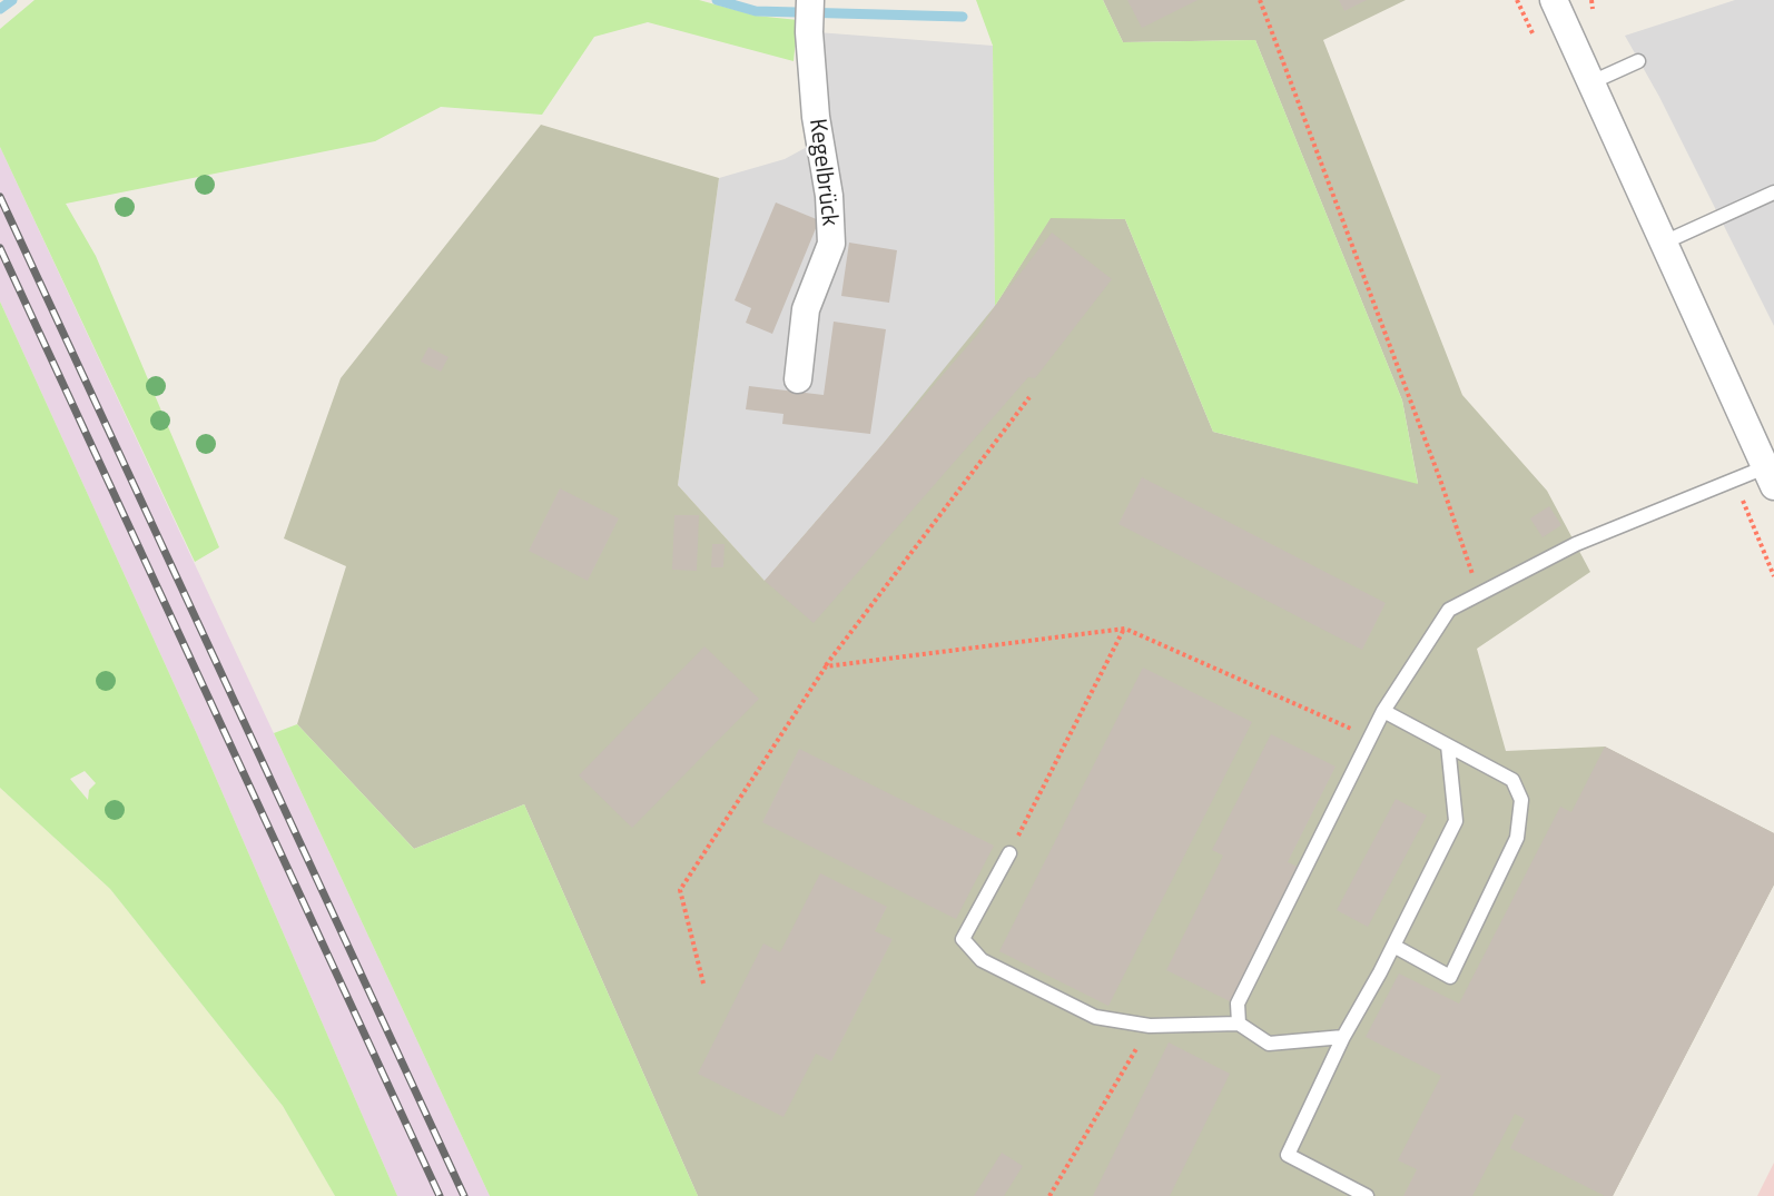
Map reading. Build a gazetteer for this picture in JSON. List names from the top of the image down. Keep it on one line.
{"streets":{"street":["Kegelbrück"]}}
